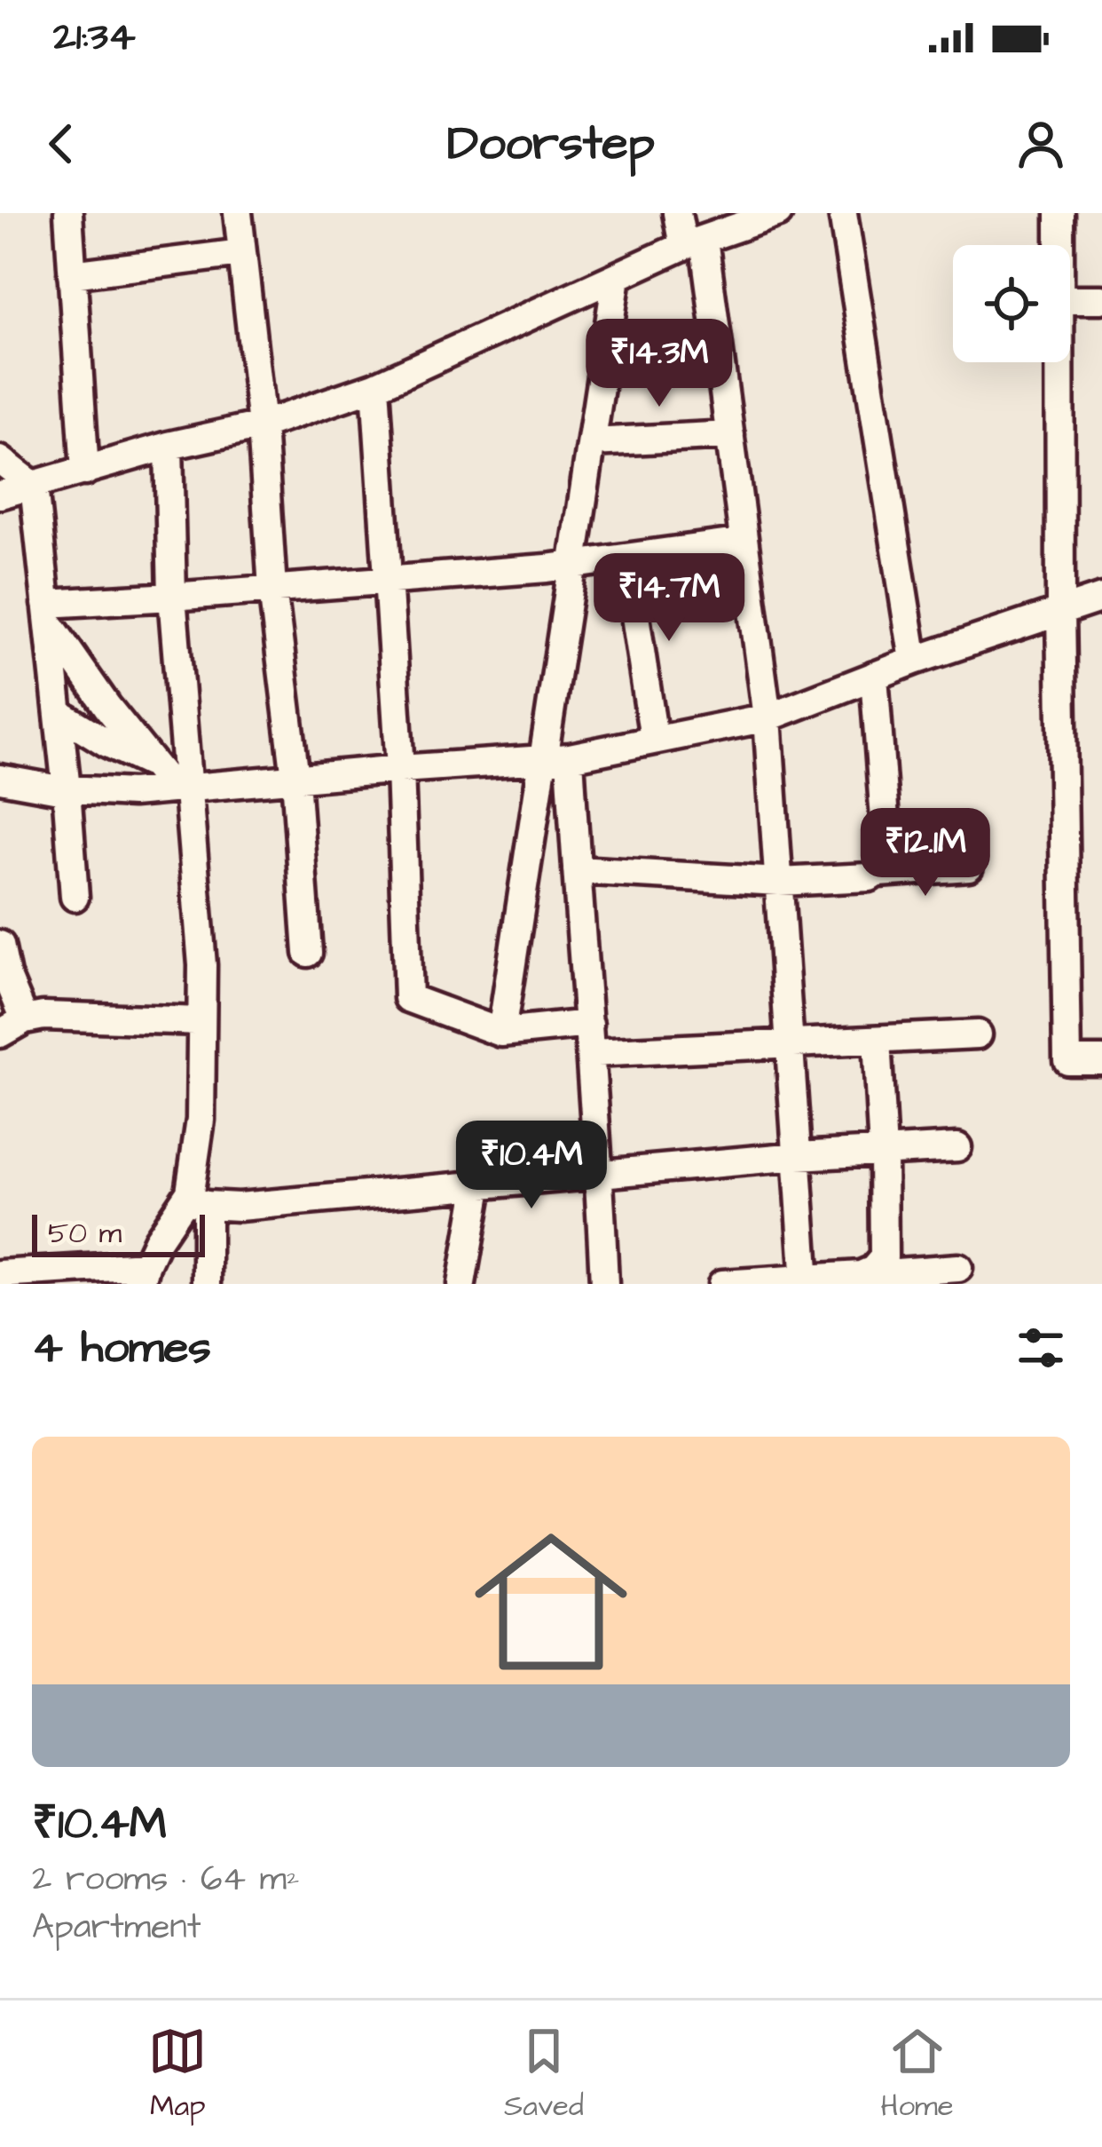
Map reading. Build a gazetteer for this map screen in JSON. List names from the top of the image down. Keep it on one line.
{"scale_bar":"50 m","page":{"status":"21:34","header":"Doorstep","price":["₹14.3M","₹14.7M","₹12.1M","₹10.4M"],"scale":"50 m","heading":"4 homes","list":[{"name":"₹10.4M","note":"2 rooms · 64 m² · Apartment"}],"tabs":["Map","Saved","Home"]}}
